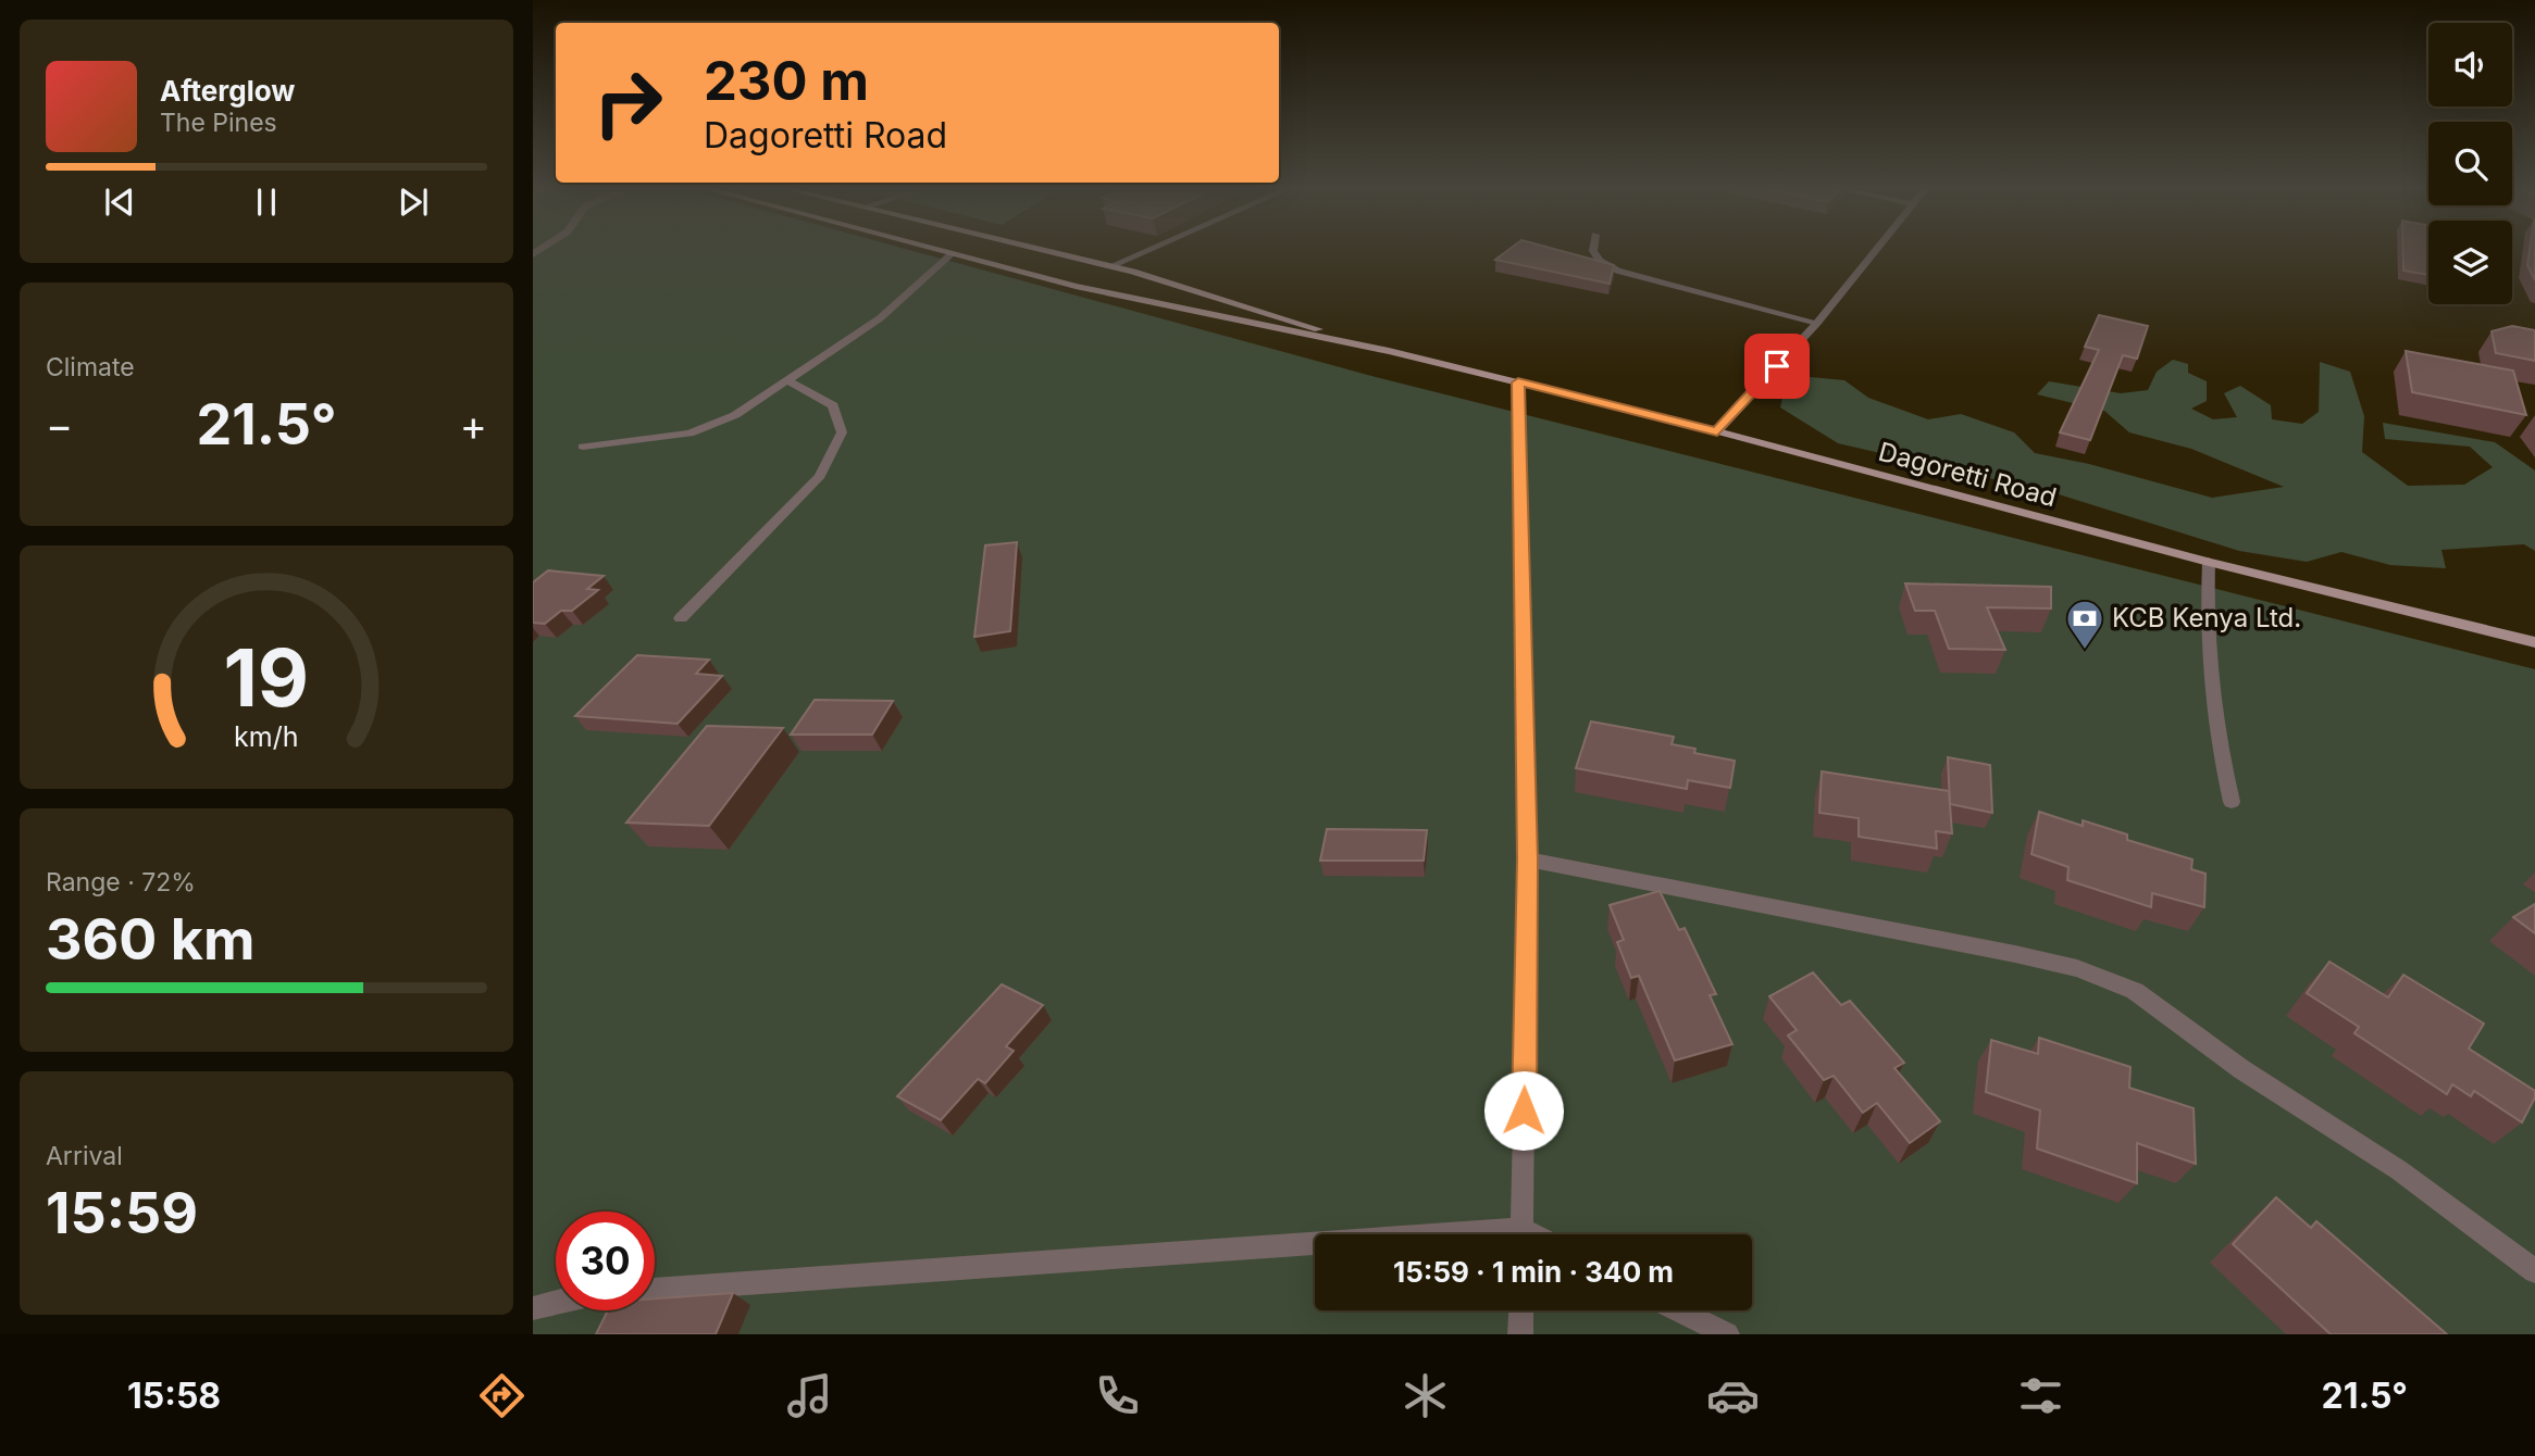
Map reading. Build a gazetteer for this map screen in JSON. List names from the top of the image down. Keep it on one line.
{"streets":{"main road":["Dagoretti Road"]},"places":{"bank":["KCB Kenya Ltd."]},"page":{"turn":["230 m","Dagoretti Road"],"song":["Afterglow","The Pines"],"tile":["Climate",["Range · 72%","360 km"],["Arrival","15:59"]],"heat":["−","21.5°","+"],"limit":"30","trip":"15:59 · 1 min · 340 m","tabs":["15:58","21.5°"],"gauge":["19","km/h"]}}
